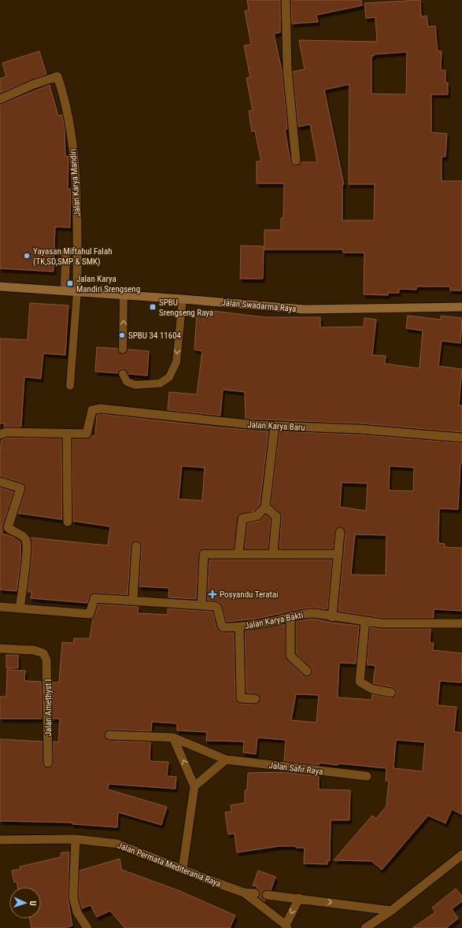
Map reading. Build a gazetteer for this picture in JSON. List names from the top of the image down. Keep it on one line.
{"streets":{"main road":["Jalan Swadarma Raya"],"street":["Jalan Karya Mandiri","Jalan Karya Baru","Jalan Karya Bakti","Jalan Amethyst I","Jalan Safir Raya","Jalan Permata Mediterania Raya"]},"crossings":[["Jalan Karya Mandiri","Jalan Swadarma Raya"]],"places":{"other":["Yayasan Miftahul Falah (TK,SD,SMP & SMK)","SPBU 34 11604"],"transit":["Jalan Karya Mandiri Srengseng","SPBU Srengseng Raya"],"health":["Posyandu Teratai"]},"north":"right"}
